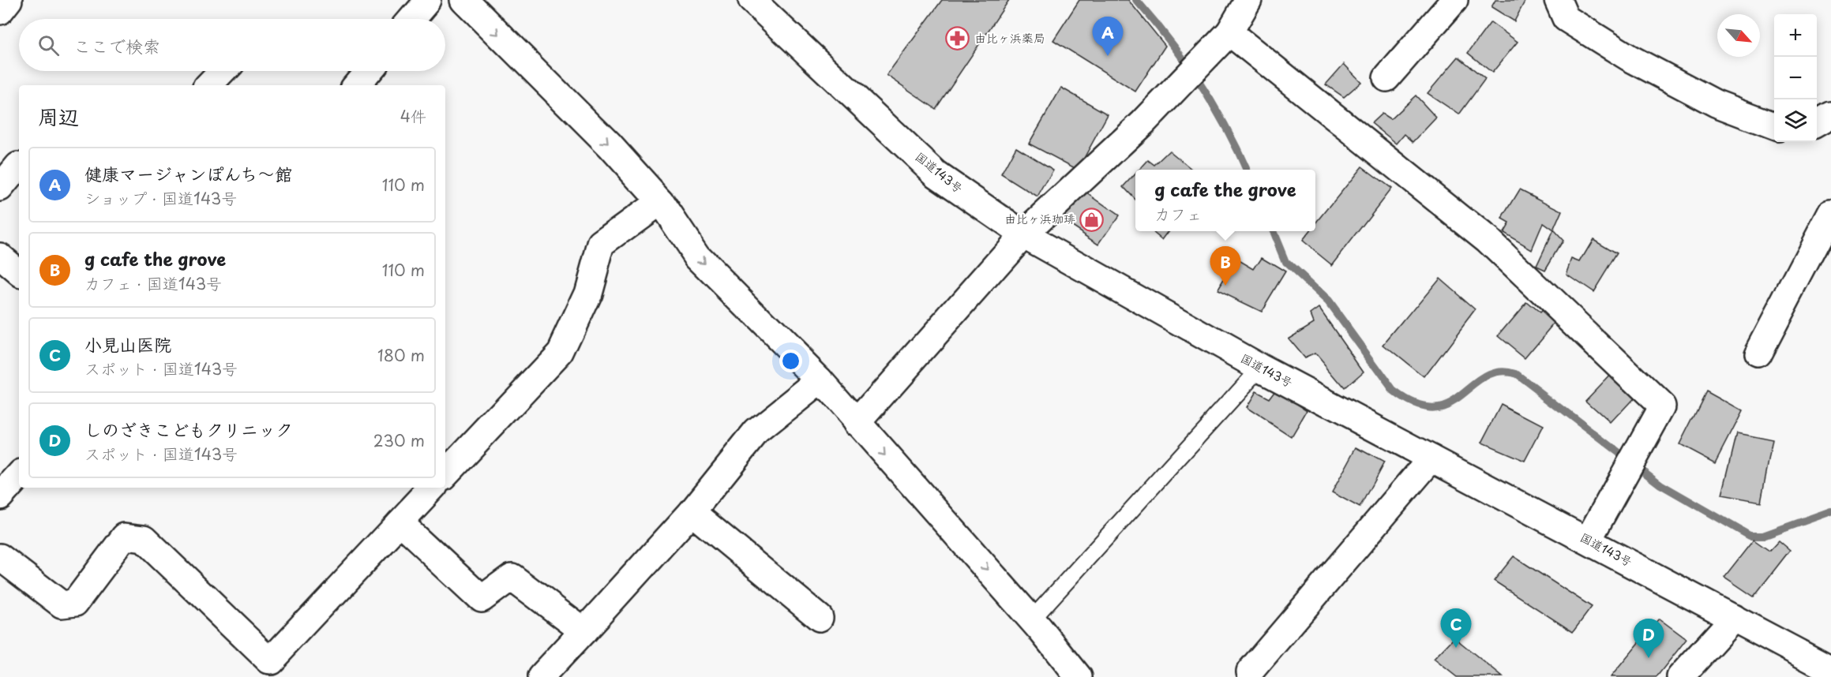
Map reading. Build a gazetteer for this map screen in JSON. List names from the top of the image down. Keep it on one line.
{"streets":{"main road":["国道143号"]},"places":{"pharmacy":["由比ヶ浜薬局"],"shop":["由比ヶ浜珈琲"]},"north":"bottom right","page":{"map_buttons":["+","−"],"pins":["A","B","C","D"],"search":"ここで検索","heading":["周辺","4件"],"list":[{"mark":"A","name":"健康マージャンぽんち～館","note":"ショップ · 国道143号","value":"110 m"},{"mark":"B","name":"g cafe the grove","note":"カフェ · 国道143号","value":"110 m"},{"mark":"C","name":"小見山医院","note":"スポット · 国道143号","value":"180 m"},{"mark":"D","name":"しのざきこどもクリニック","note":"スポット · 国道143号","value":"230 m"}],"popup":["g cafe the grove","カフェ"]}}
